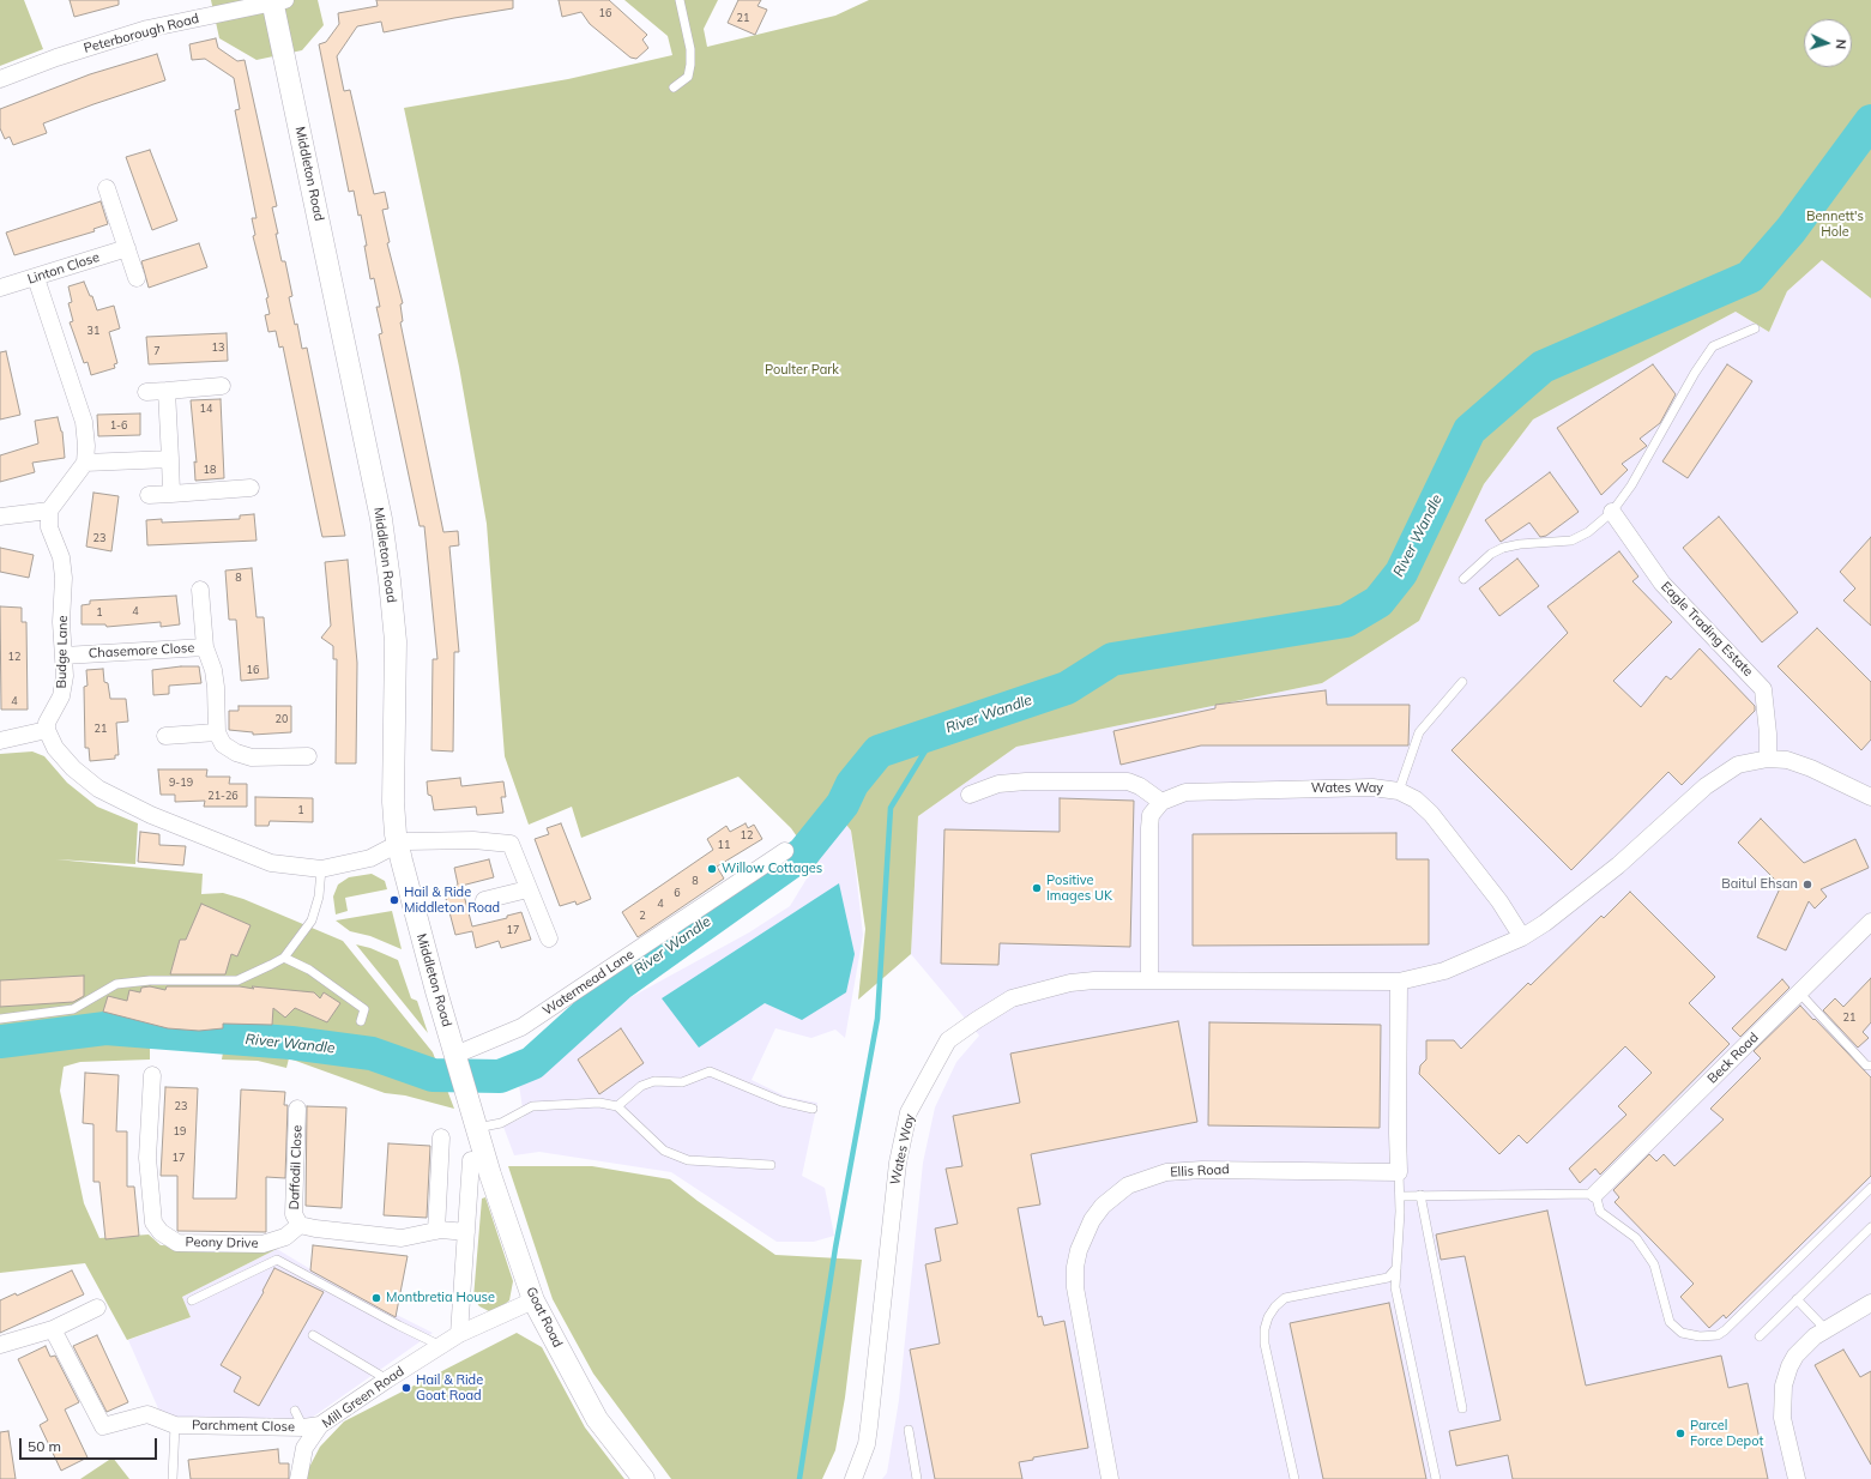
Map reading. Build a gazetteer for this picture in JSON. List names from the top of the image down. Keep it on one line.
{"streets":{"street":["Peterborough Road","Middleton Road","Linton Close","Eagle Trading Estate","Chasemore Close","Budge Lane","Wates Way","Watermead Lane","Beck Road","Daffodil Close","Ellis Road","Peony Drive","Goat Road","Mill Green Road","Parchment Close"]},"crossings":[["Peterborough Road","Middleton Road"],["Middleton Road","Watermead Lane"],["Middleton Road","Goat Road"],["Eagle Trading Estate","Wates Way"],["Chasemore Close","Budge Lane"],["Daffodil Close","Peony Drive"],["Goat Road","Mill Green Road"],["Mill Green Road","Parchment Close"]],"water":["River Wandle"],"parks":["Bennett's Hole","Poulter Park"],"places":["Willow Cottages","Baitul Ehsan","Positive Images UK","Hail & Ride Middleton Road","Montbretia House","Hail & Ride Goat Road","Parcel Force Depot"],"house_numbers":["16","21","31","13","7","14","1-6","18","23","8","4","1","12","16","4","20","21","9-19","21-26","1","12","11","8","6","4","2","17","21","23","19","17"],"scale_bar":"50 m","north":"right"}
